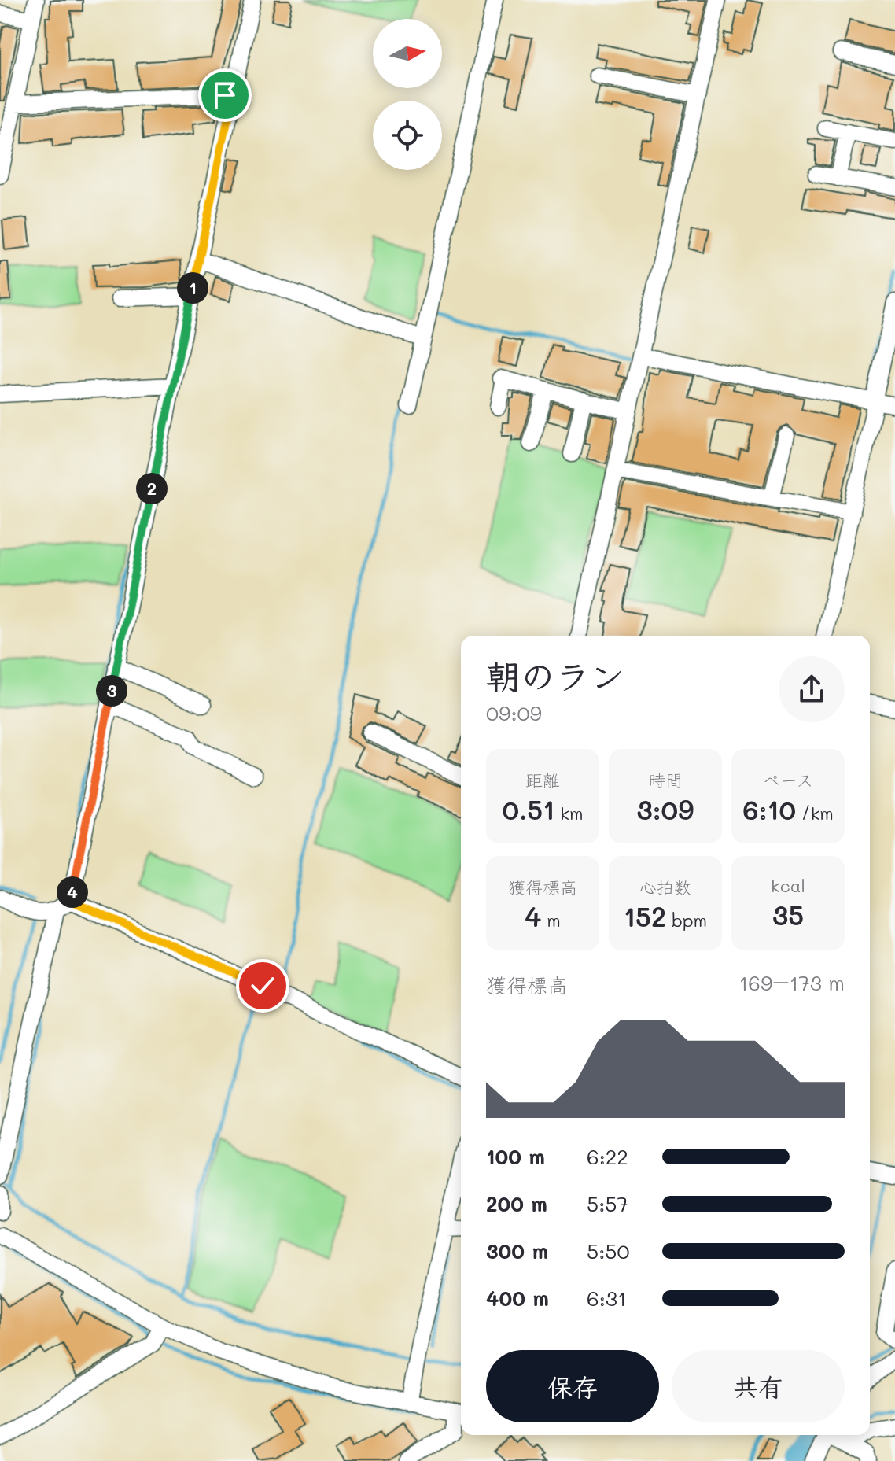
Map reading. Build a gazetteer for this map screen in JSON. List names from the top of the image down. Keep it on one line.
{"north":"right","page":{"pins":["1","2","3","4"],"heading":["朝のラン","09:09"],"stats":[["距離","0.51 km"],["時間","3:09"],["ペース","6:10 /km"],["獲得標高","4 m"],["心拍数","152 bpm"],["kcal","35"]],"chart":["獲得標高","169–173 m"],"list":[{"name":"100 m","note":"6:22"},{"name":"200 m","note":"5:57"},{"name":"300 m","note":"5:50"},{"name":"400 m","note":"6:31"}],"buttons":["保存","共有"]}}
